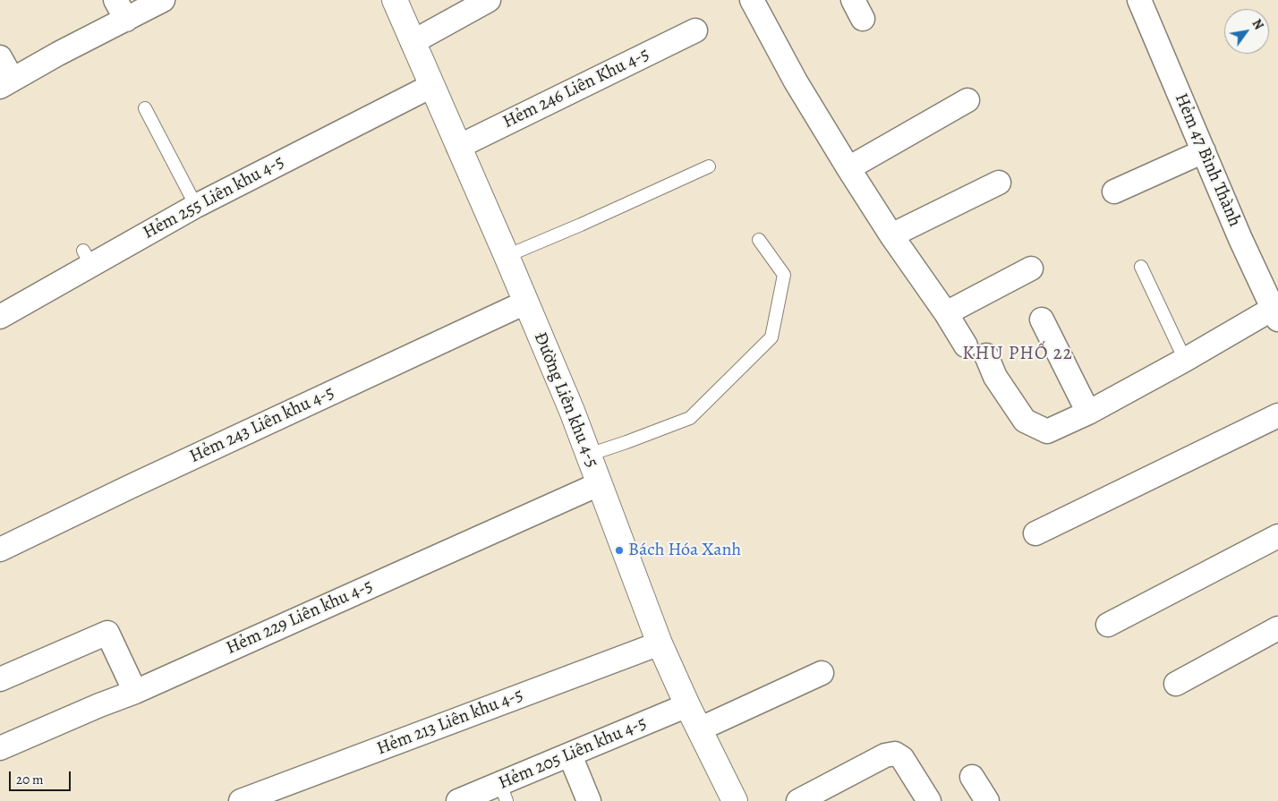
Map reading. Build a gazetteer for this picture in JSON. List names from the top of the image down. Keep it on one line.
{"streets":{"street":["Hẻm 246 Liên Khu 4-5","Hẻm 47 Bình Thành","Hẻm 255 Liên khu 4-5","Đường Liên khu 4-5","Hẻm 243 Liên khu 4-5","Hẻm 229 Liên khu 4-5","Hẻm 213 Liên khu 4-5","Hẻm 205 Liên khu 4-5"]},"crossings":[["Hẻm 246 Liên Khu 4-5","Đường Liên khu 4-5"],["Hẻm 255 Liên khu 4-5","Đường Liên khu 4-5"],["Đường Liên khu 4-5","Hẻm 243 Liên khu 4-5"],["Đường Liên khu 4-5","Hẻm 229 Liên khu 4-5"],["Đường Liên khu 4-5","Hẻm 213 Liên khu 4-5"],["Đường Liên khu 4-5","Hẻm 205 Liên khu 4-5"]],"districts":["KHU PHỐ 22"],"places":["Bách Hóa Xanh"],"scale_bar":"20 m","north":"top right"}
